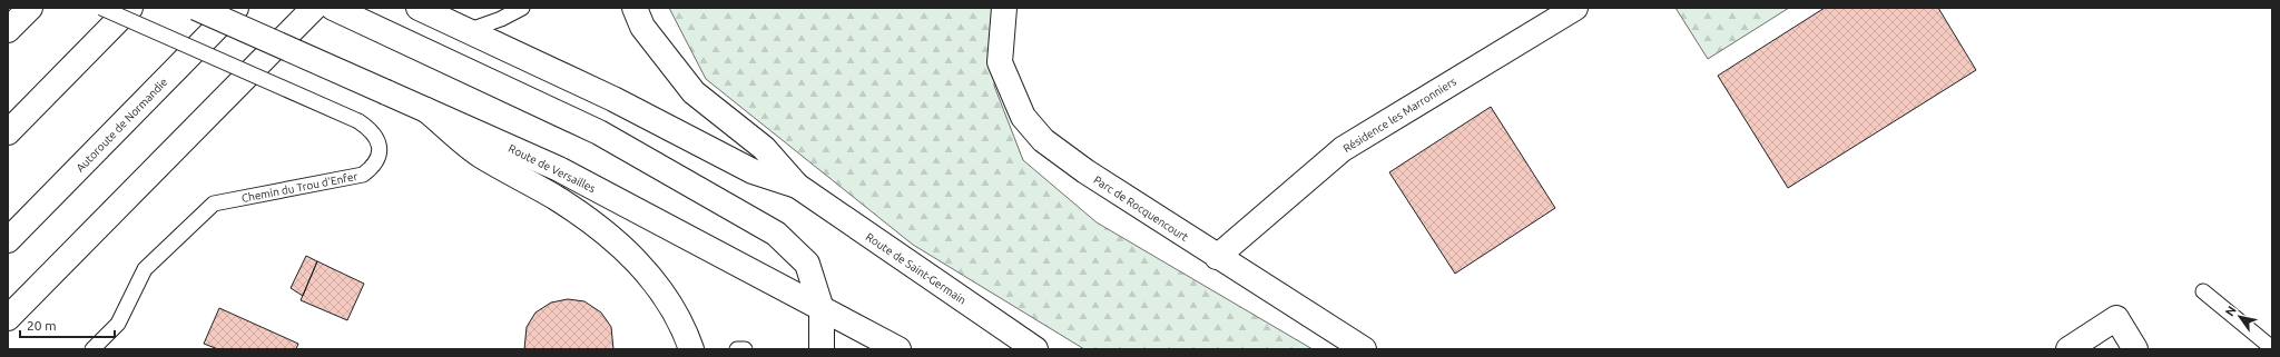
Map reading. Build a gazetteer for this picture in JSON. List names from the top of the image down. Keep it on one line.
{"streets":{"main road":["Résidence les Marronniers","Autoroute de Normandie","Route de Versailles","Parc de Rocquencourt","Route de Saint-Germain"],"lane":["Chemin du Trou d'Enfer"]},"crossings":[["Résidence les Marronniers","Parc de Rocquencourt"]],"scale_bar":"20 m","north":"top left"}
